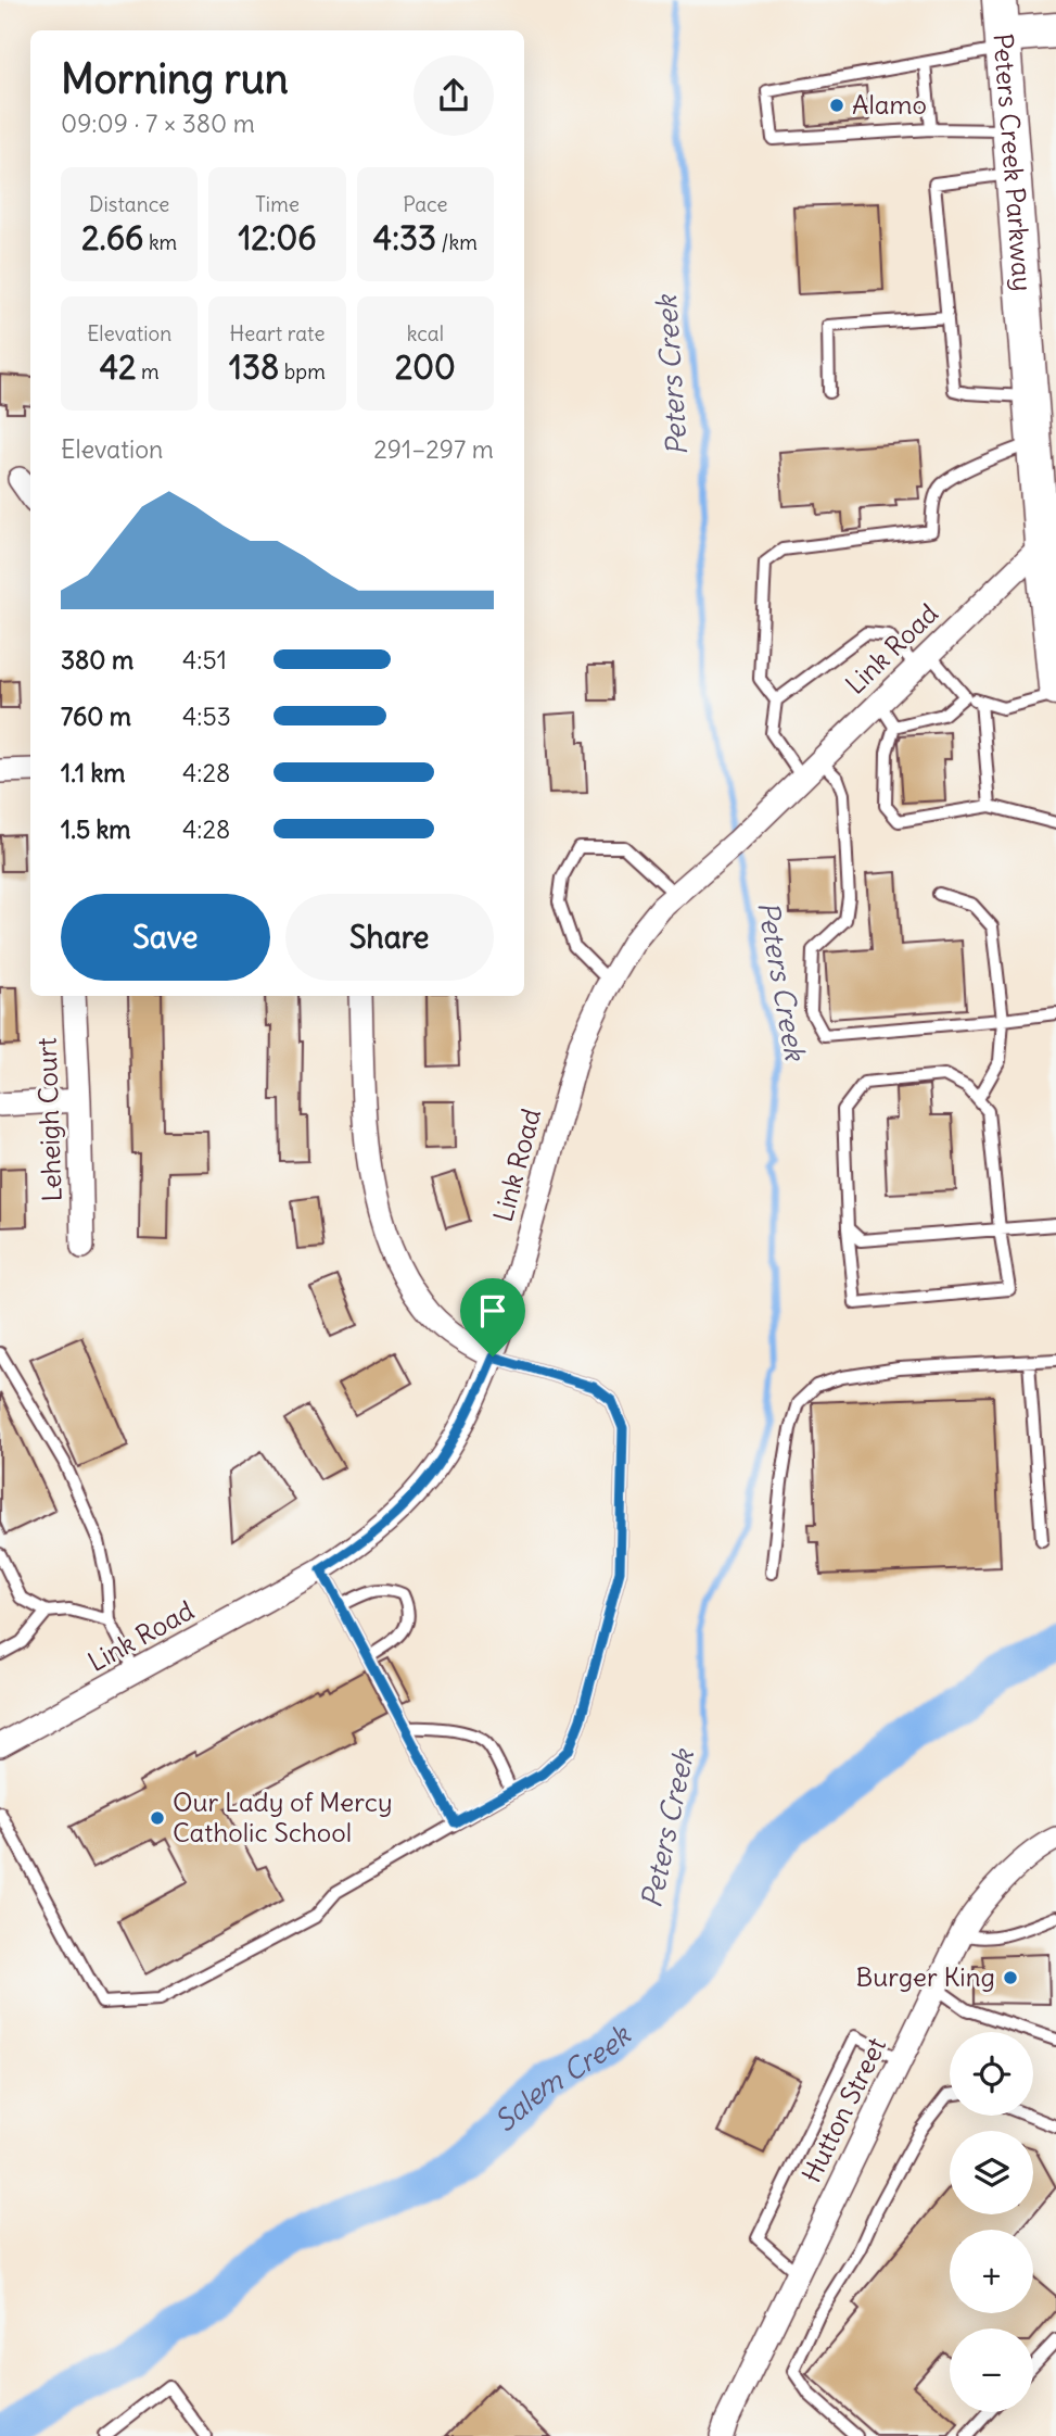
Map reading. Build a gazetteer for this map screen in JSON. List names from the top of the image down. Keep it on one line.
{"streets":{"main road":["Peters Creek Parkway"],"street":["Link Road","Leheigh Court","Hutton Street"]},"crossings":[["Peters Creek Parkway","Link Road"]],"water":["Peters Creek","Salem Creek"],"places":["Alamo","Our Lady of Mercy Catholic School","Burger King"],"page":{"heading":["Morning run","09:09 · 7 × 380 m"],"stats":[["Distance","2.66 km"],["Time","12:06"],["Pace","4:33 /km"],["Elevation","42 m"],["Heart rate","138 bpm"],["kcal","200"]],"chart":["Elevation","291–297 m"],"list":[{"name":"380 m","note":"4:51"},{"name":"760 m","note":"4:53"},{"name":"1.1 km","note":"4:28"},{"name":"1.5 km","note":"4:28"}],"buttons":["Save","Share"],"map_buttons":["+","−"]}}
